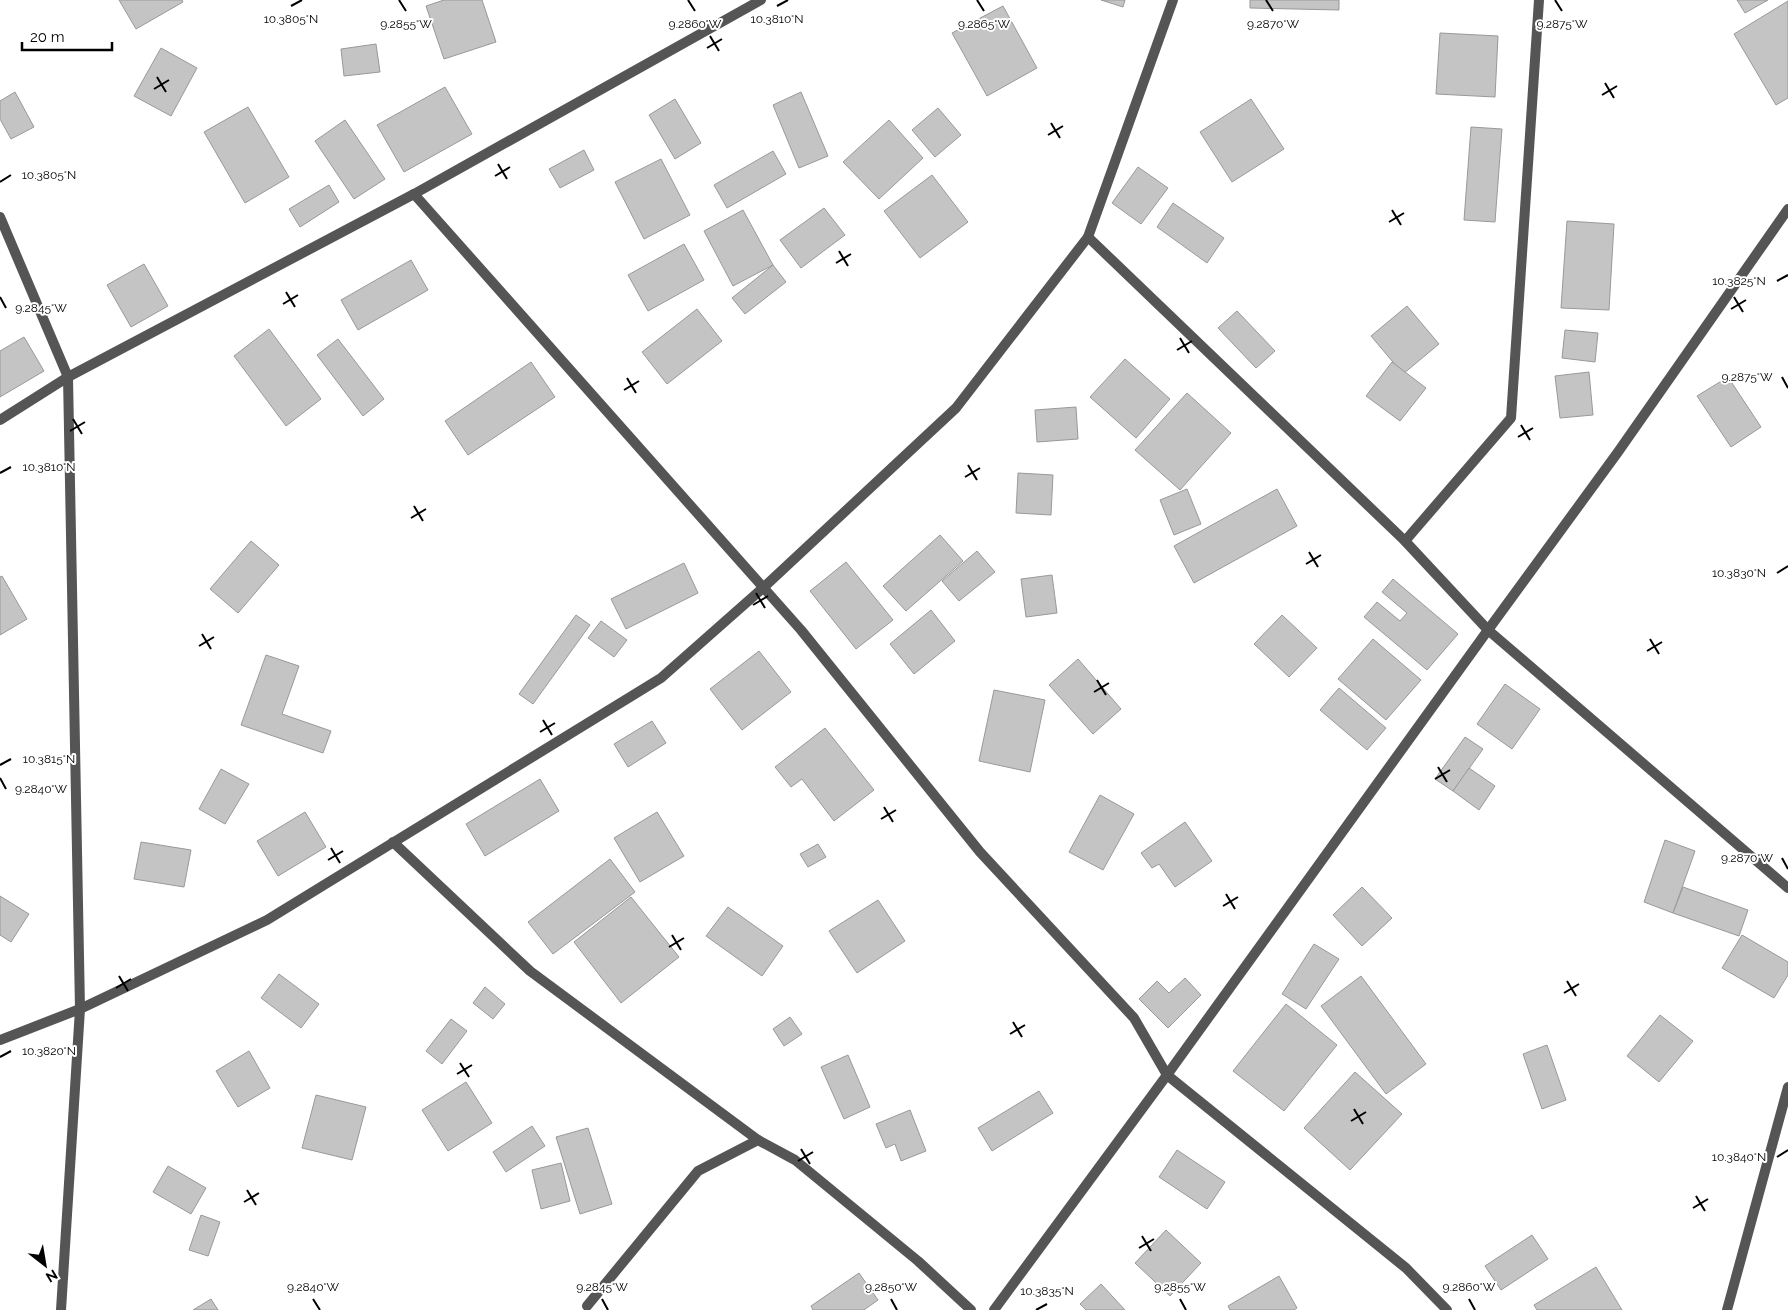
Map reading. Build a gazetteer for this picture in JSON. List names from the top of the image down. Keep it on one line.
{"scale_bar":"20 m","north":"bottom right","coordinates":["10.3805°N","10.3810°N","9.2855°W","9.2865°W","9.2870°W","9.2875°W","9.2860°W","10.3825°N","9.2845°W","10.3830°N","10.3815°N","9.2840°W","10.3820°N","10.3840°N","9.2850°W","10.3835°N"]}
